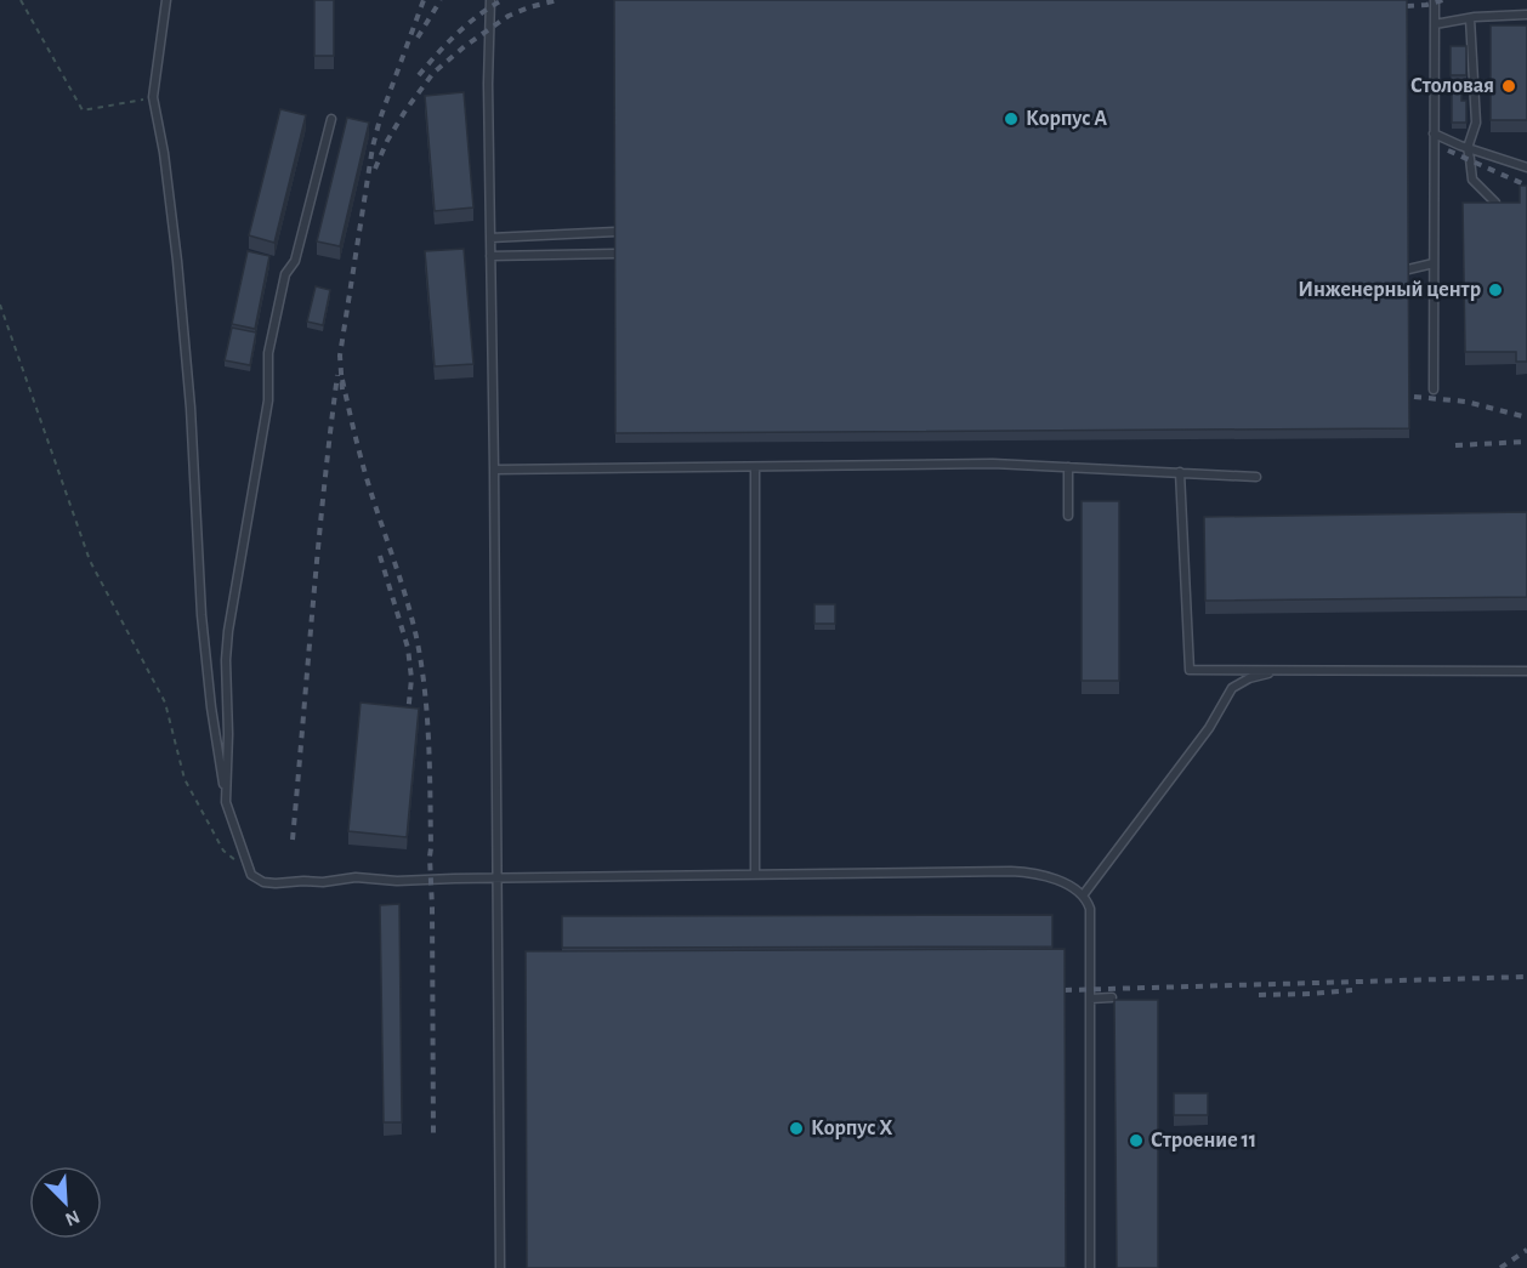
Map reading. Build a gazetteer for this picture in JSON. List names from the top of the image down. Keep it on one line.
{"places":["Столовая","Корпус А","Инженерный центр","Корпус Х","Строение 11"],"north":"bottom right"}
